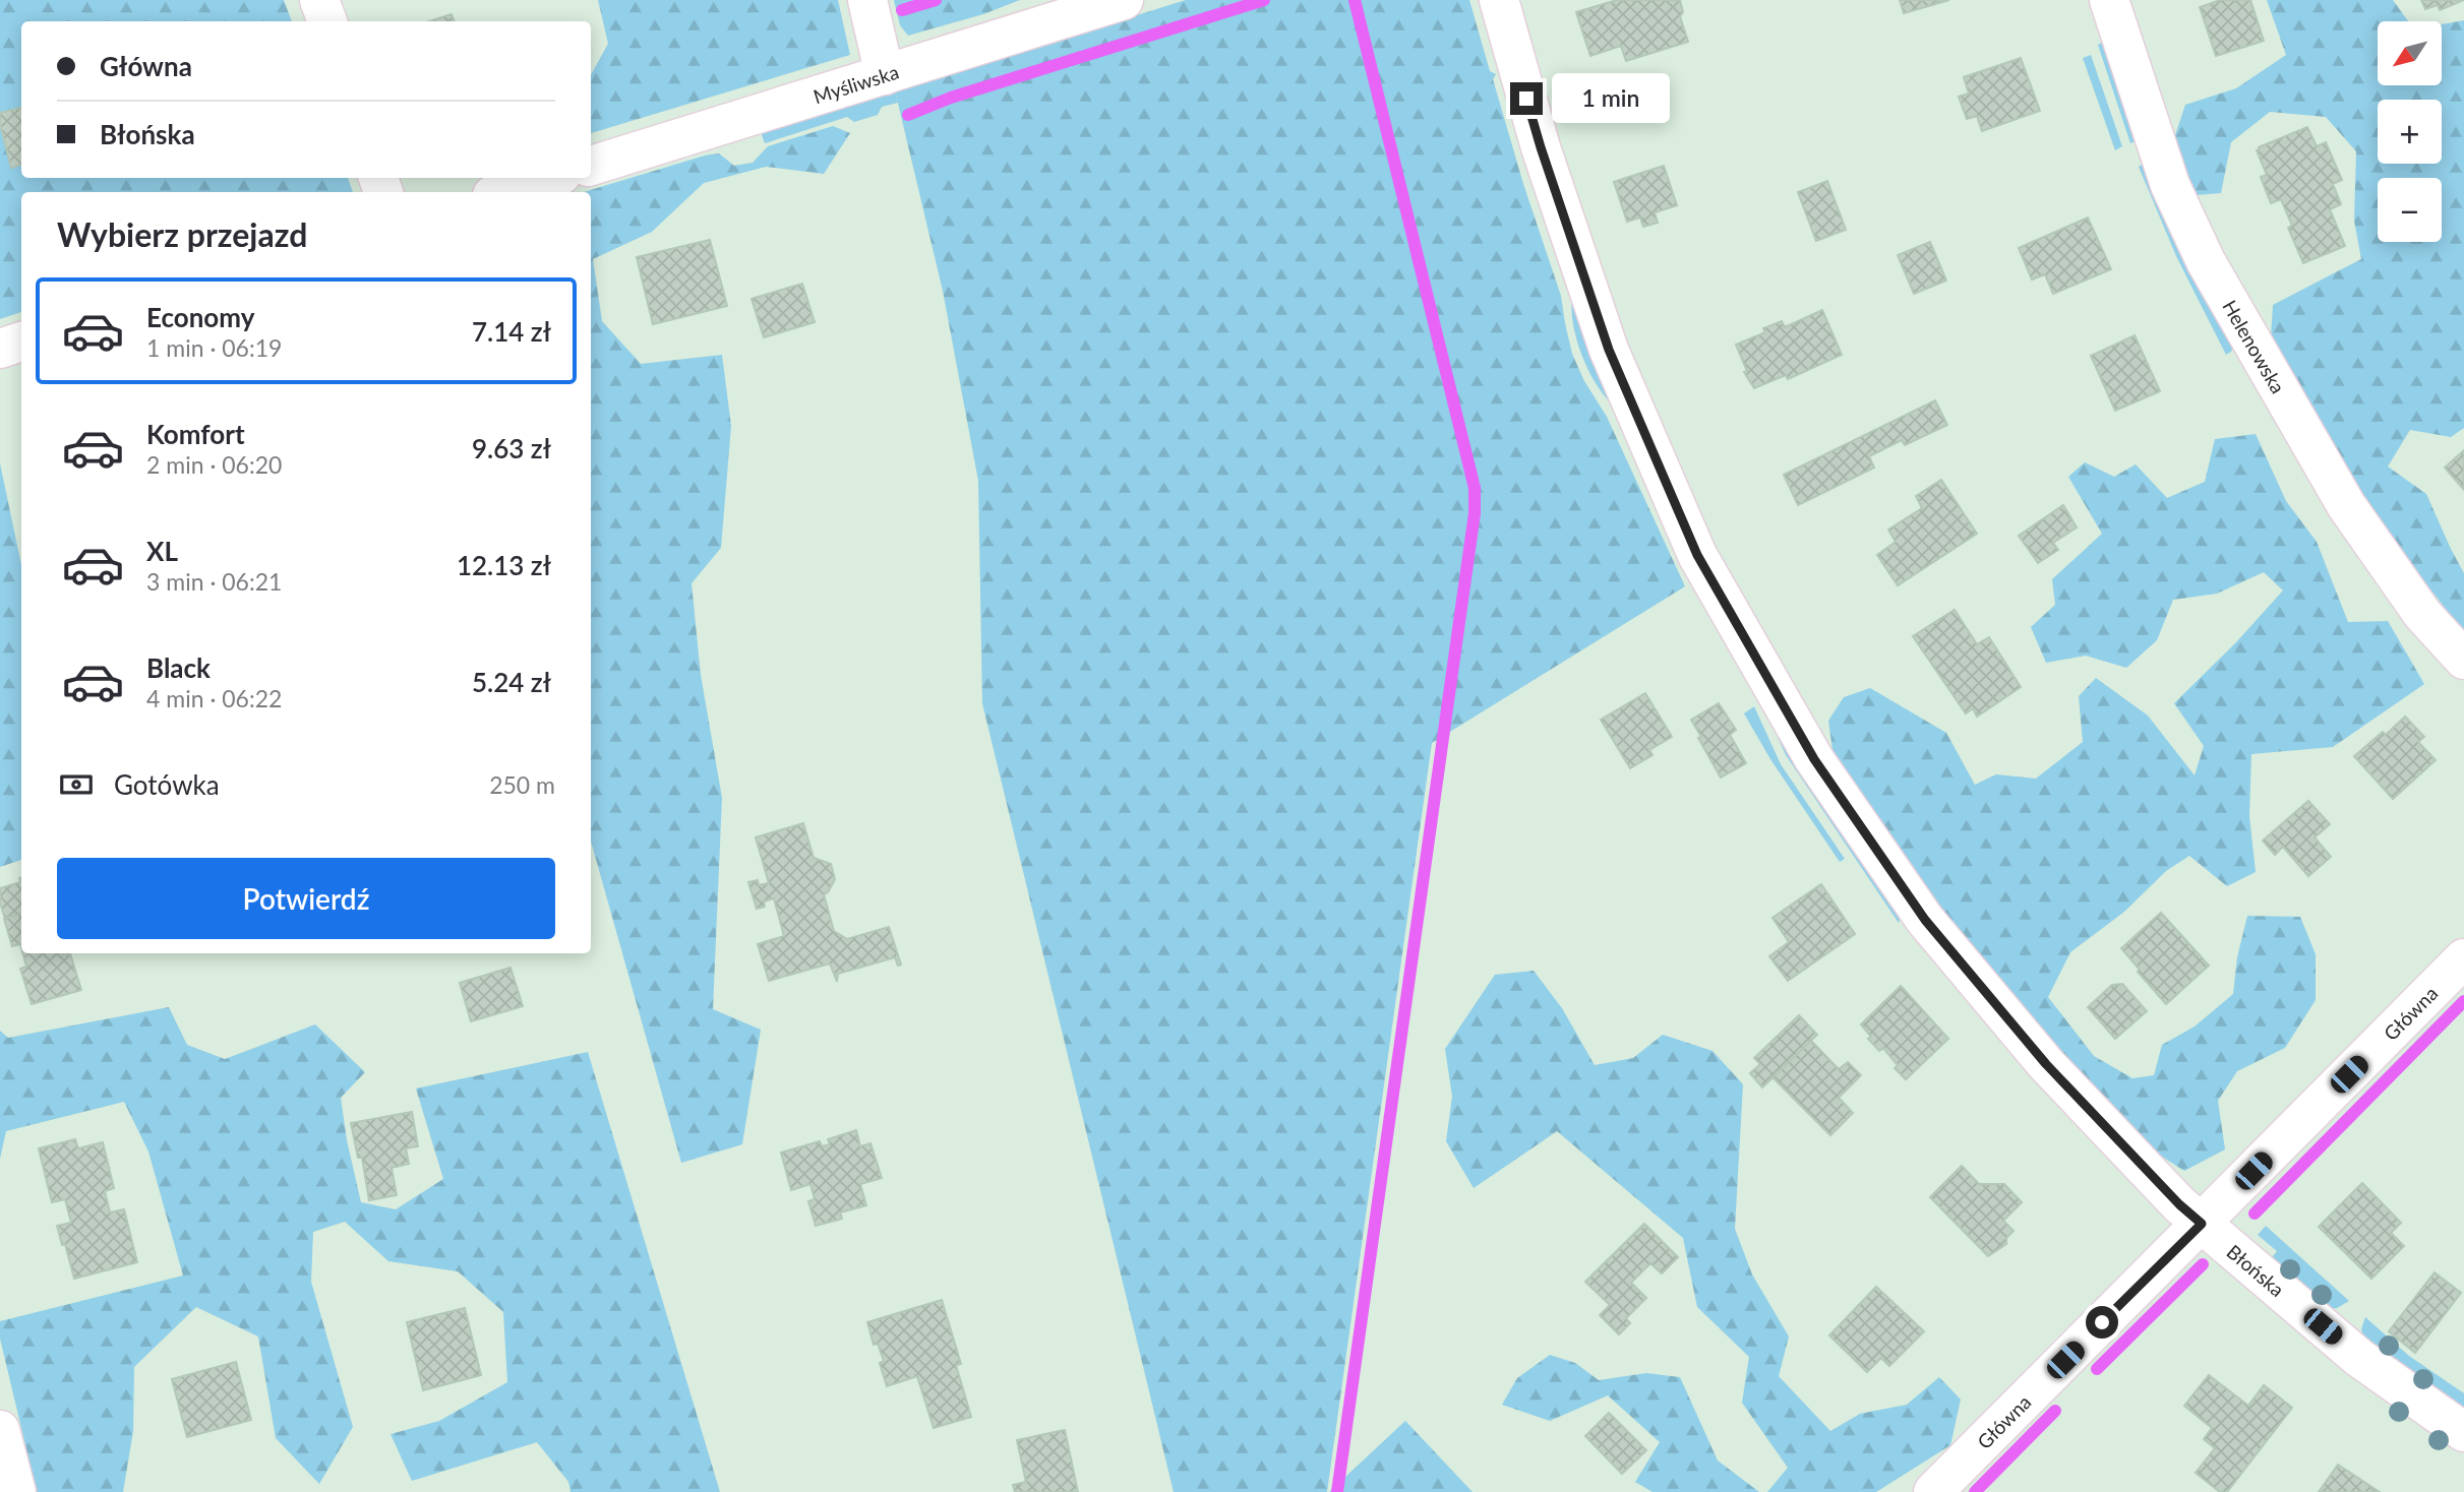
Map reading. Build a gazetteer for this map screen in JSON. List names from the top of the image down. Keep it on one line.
{"streets":{"street":["Myśliwska","Helenowska","Główna","Błońska"]},"crossings":[["Główna","Błońska"]],"north":"bottom left","page":{"map_buttons":["+","−"],"banner":["Główna","Błońska"],"bubble":"1 min","heading":"Wybierz przejazd","list":[{"name":"Economy","note":"1 min · 06:19","value":"7.14 zł"},{"name":"Komfort","note":"2 min · 06:20","value":"9.63 zł"},{"name":"XL","note":"3 min · 06:21","value":"12.13 zł"},{"name":"Black","note":"4 min · 06:22","value":"5.24 zł"}],"pay":["Gotówka","250 m"],"buttons":"Potwierdź"}}
